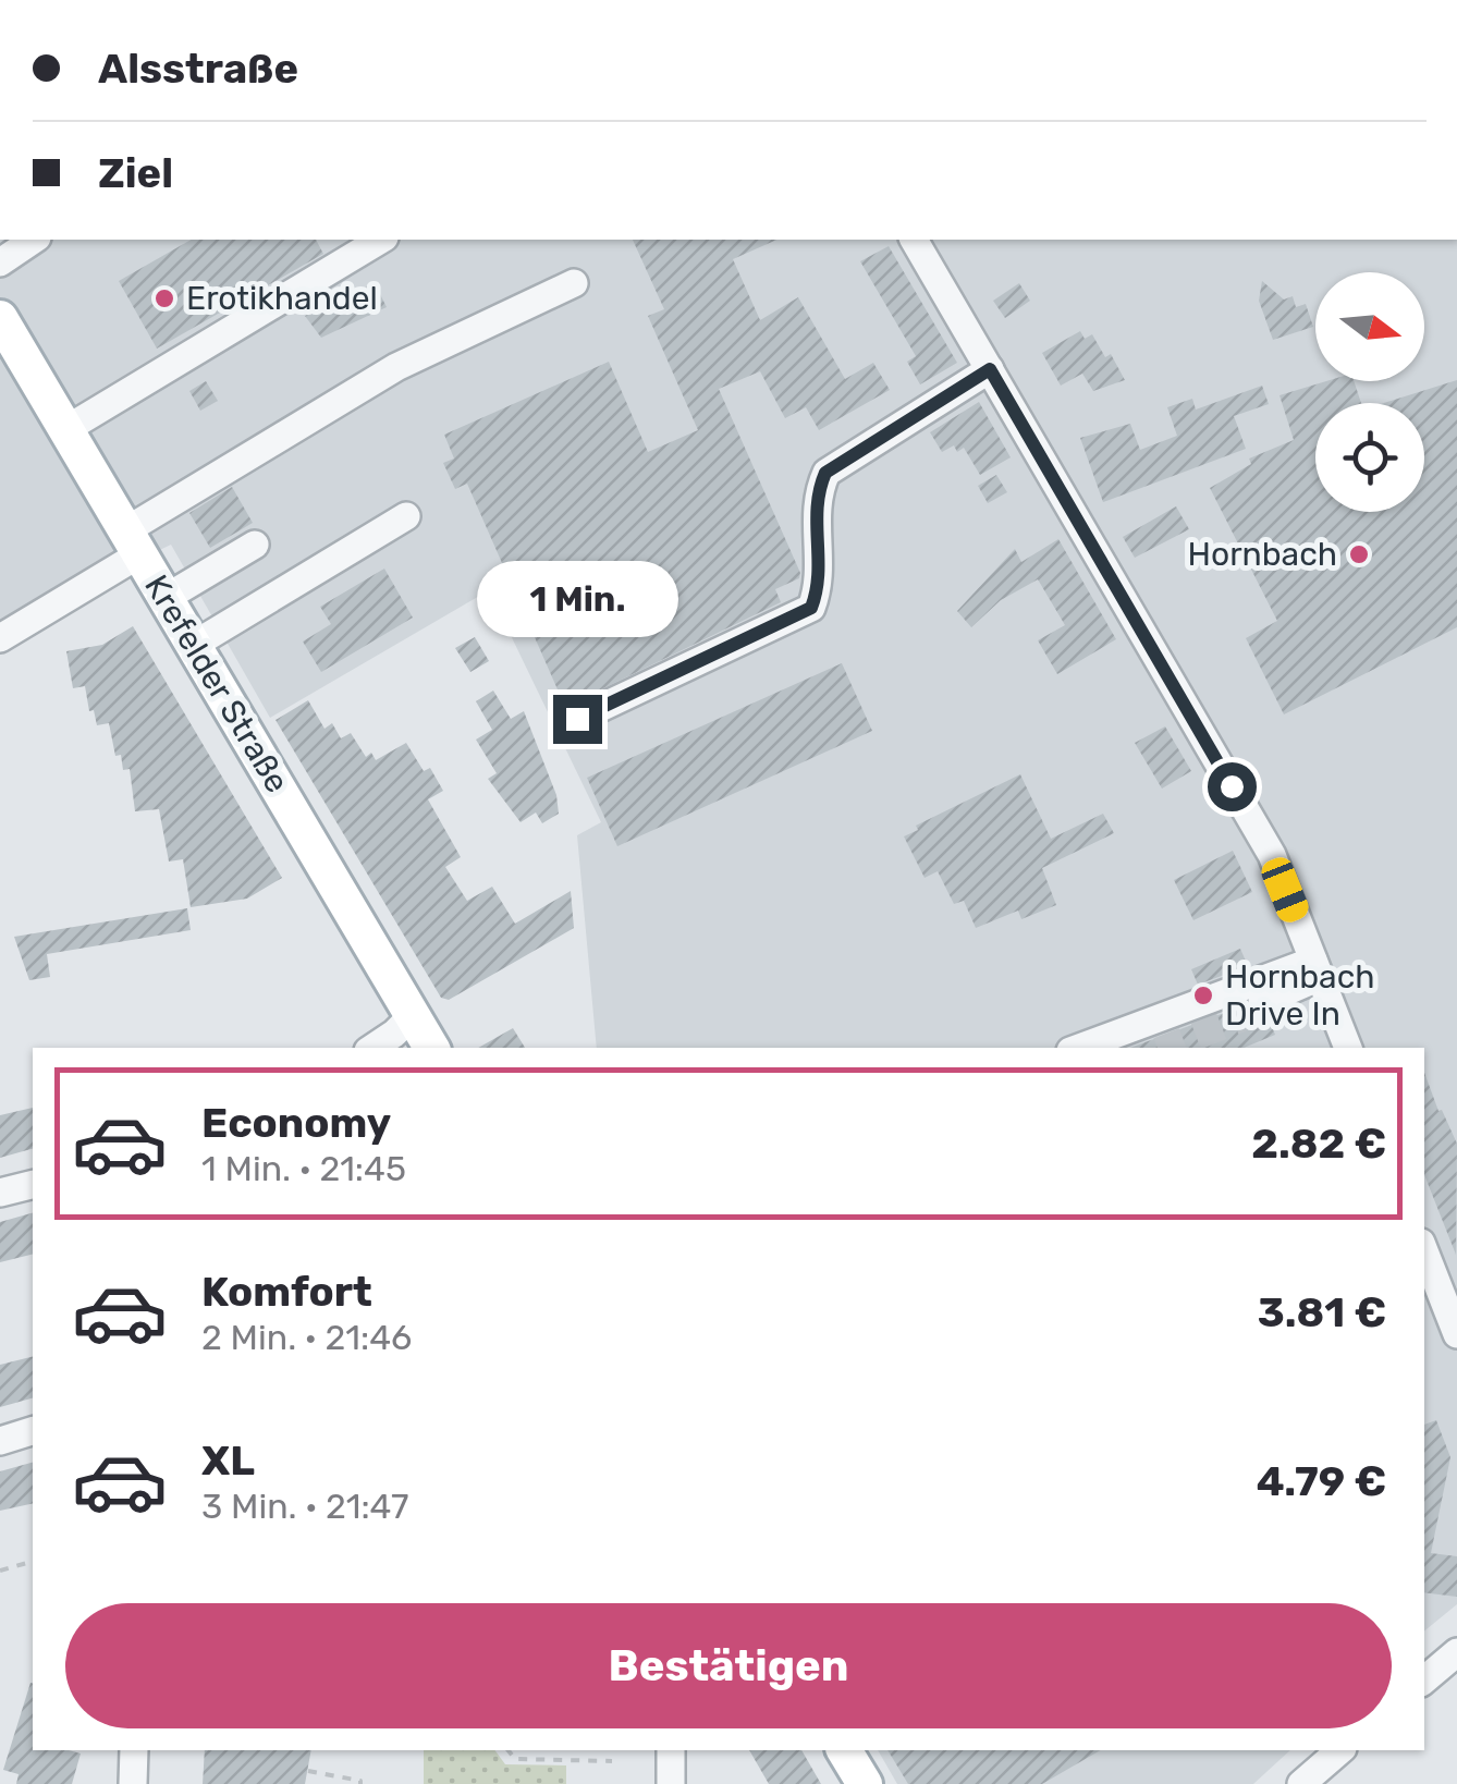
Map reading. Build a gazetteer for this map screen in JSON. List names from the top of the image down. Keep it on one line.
{"streets":{"main road":["Krefelder Straße"]},"places":["Erotikhandel","Hornbach","Hornbach Drive In"],"north":"right","page":{"banner":["Alsstraße","Ziel"],"bubble":"1 Min.","list":[{"name":"Economy","note":"1 Min. · 21:45","value":"2.82 €"},{"name":"Komfort","note":"2 Min. · 21:46","value":"3.81 €"},{"name":"XL","note":"3 Min. · 21:47","value":"4.79 €"}],"buttons":"Bestätigen"}}
